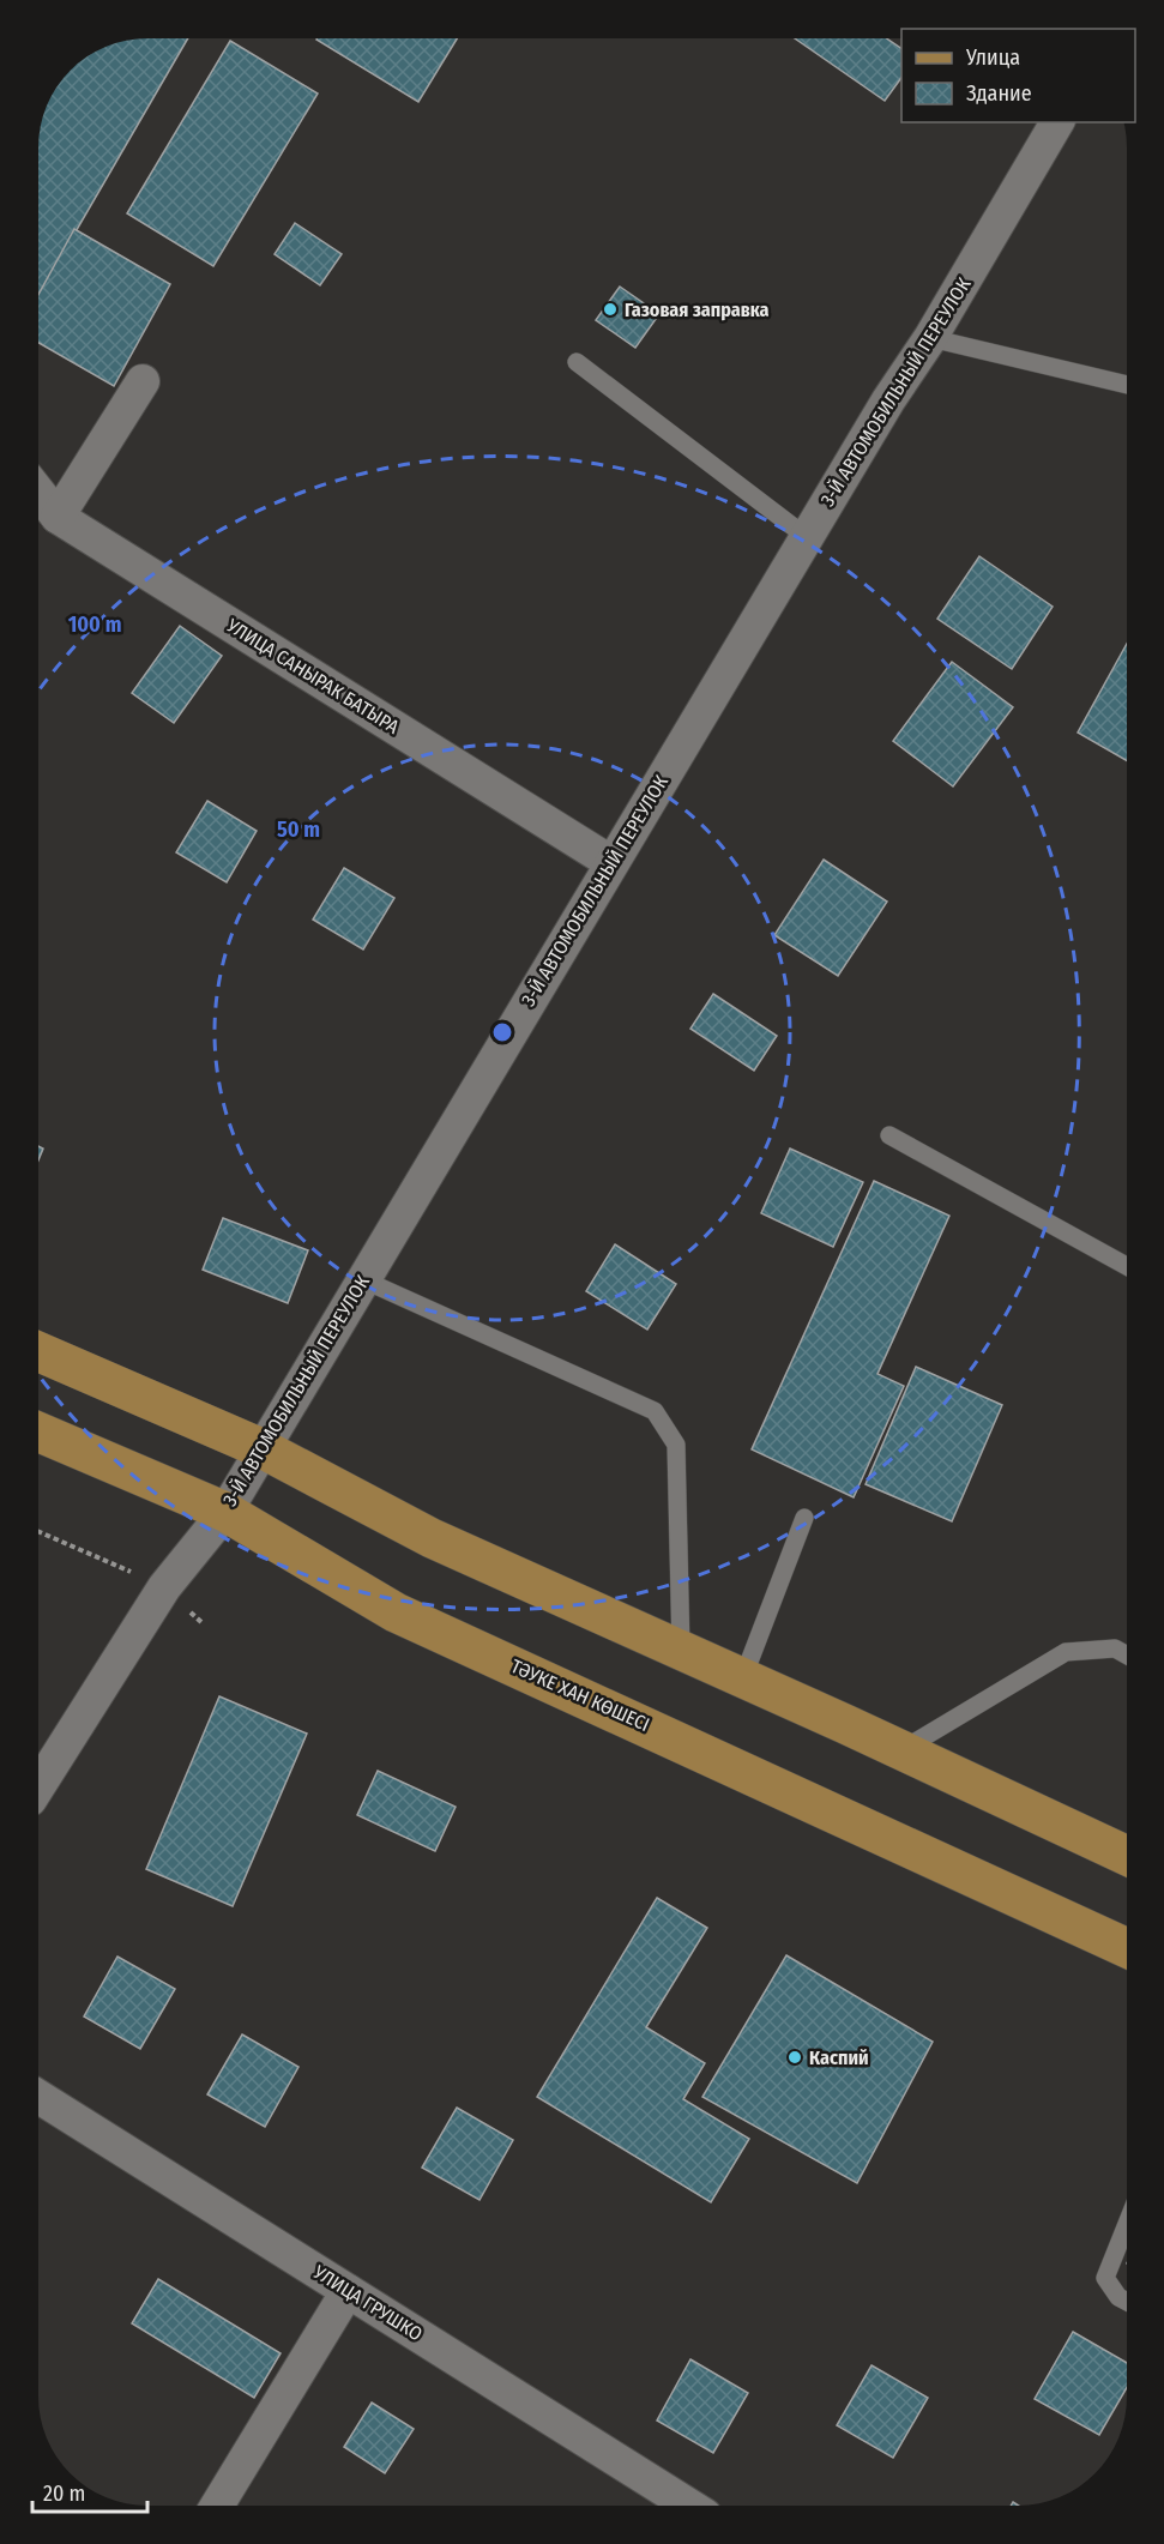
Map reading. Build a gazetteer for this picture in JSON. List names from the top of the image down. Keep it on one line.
{"streets":{"main road":["ТӘУКЕ ХАН КӨШЕСІ"],"street":["3-Й АВТОМОБИЛЬНЫЙ ПЕРЕУЛОК","УЛИЦА САНЫРАК БАТЫРА","УЛИЦА ГРУШКО"]},"crossings":[["3-Й АВТОМОБИЛЬНЫЙ ПЕРЕУЛОК","УЛИЦА САНЫРАК БАТЫРА"],["3-Й АВТОМОБИЛЬНЫЙ ПЕРЕУЛОК","ТӘУКЕ ХАН КӨШЕСІ"]],"places":["Газовая заправка","Каспий"],"legend":["Улица","Здание"],"scale_bar":"20 m","rings":["100 m","50 m"]}
